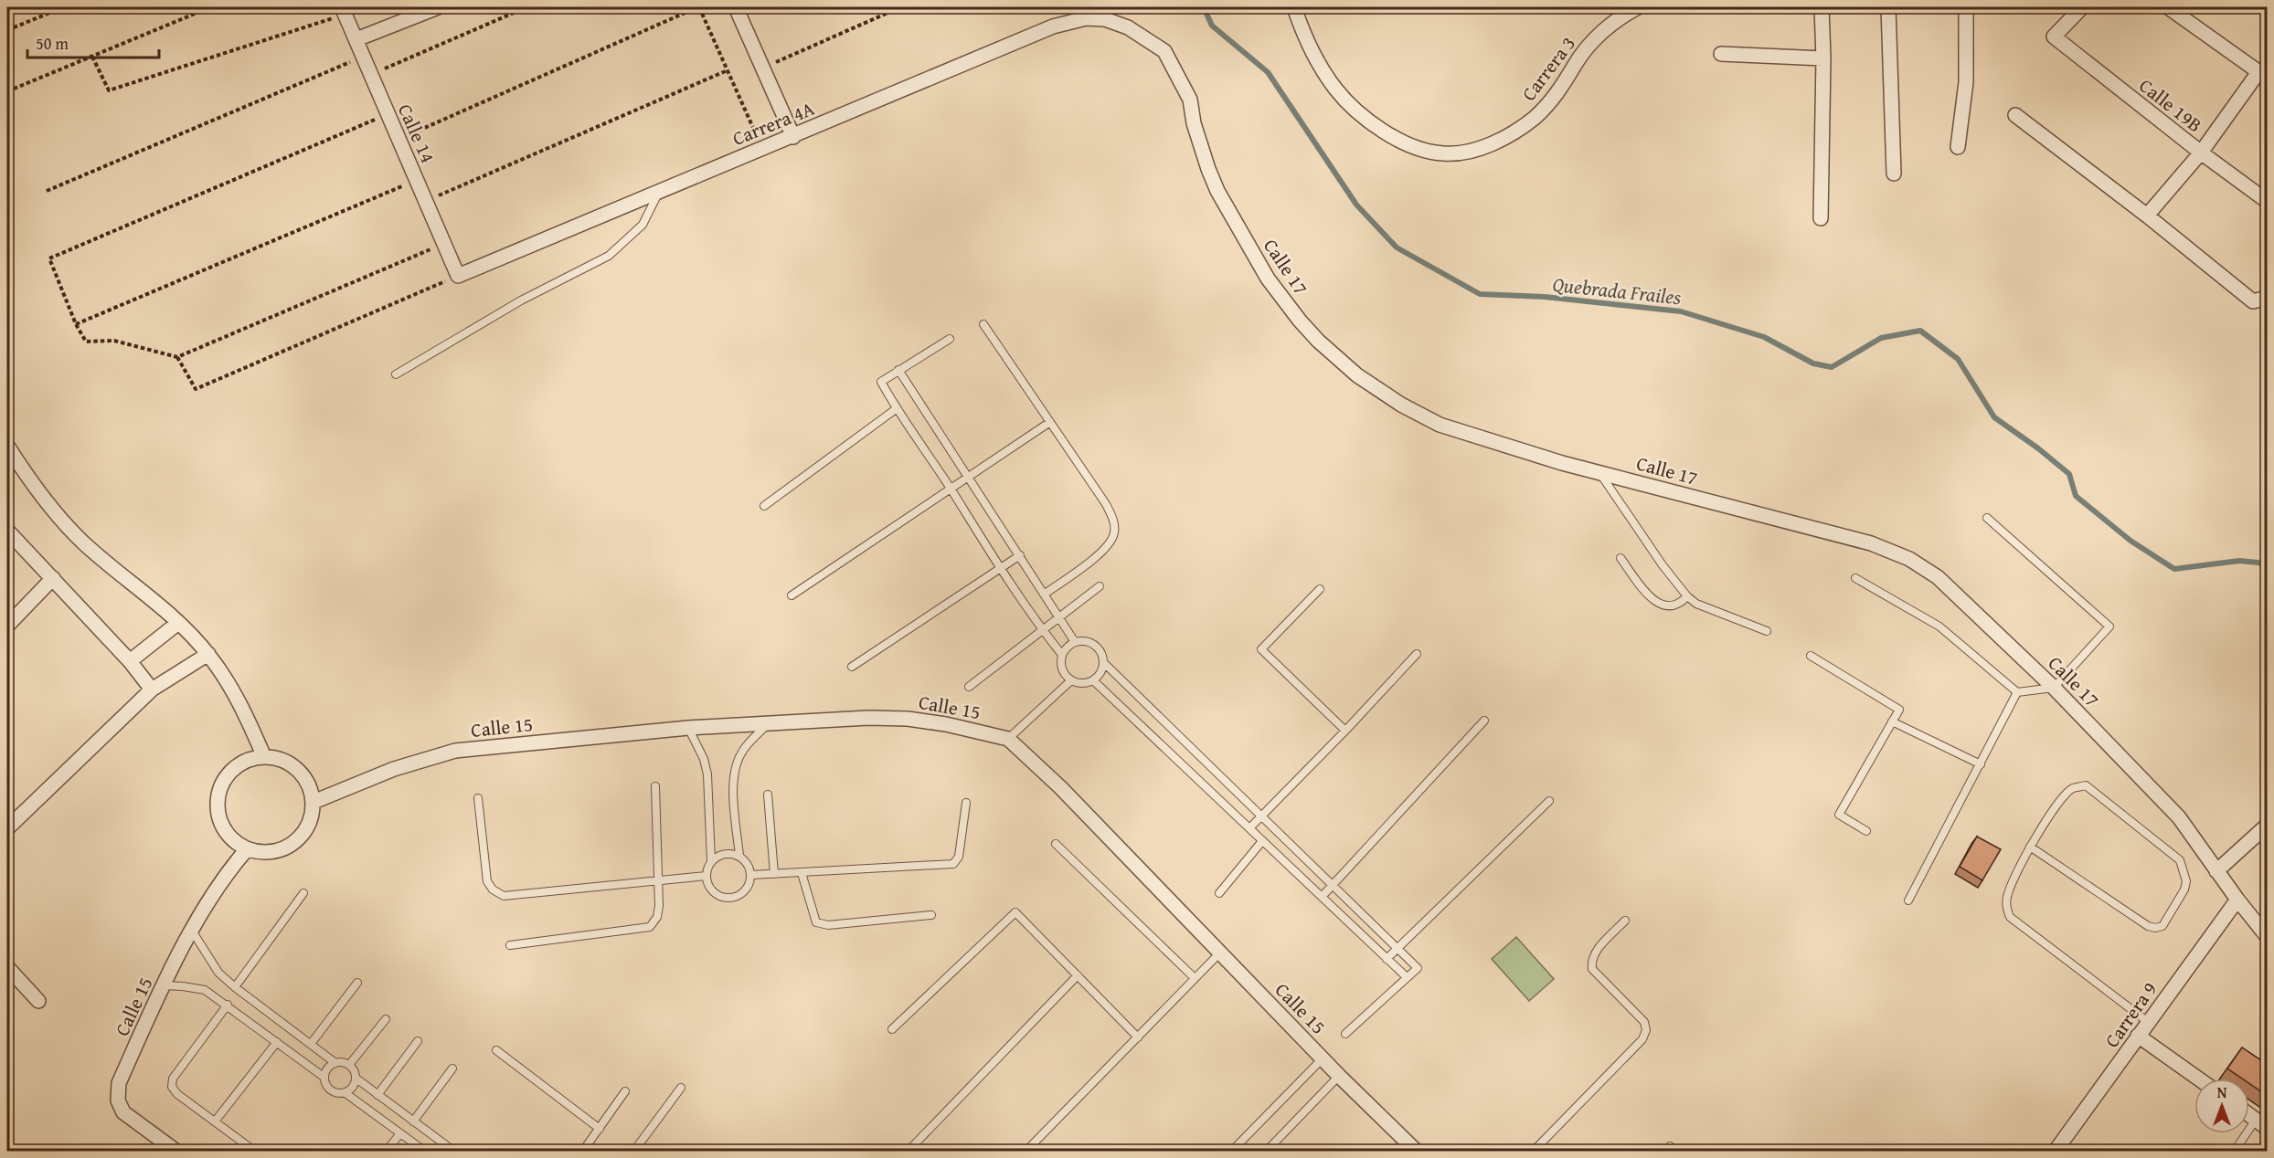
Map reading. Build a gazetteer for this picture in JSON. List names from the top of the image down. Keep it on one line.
{"streets":{"street":["Carrera 3","Calle 19B","Carrera 4A","Calle 14","Calle 17","Calle 15","Carrera 9"]},"crossings":[["Carrera 4A","Calle 14"],["Carrera 4A","Calle 17"],["Calle 17","Carrera 9"]],"water":["Quebrada Frailes"],"scale_bar":"50 m","north":"top"}
